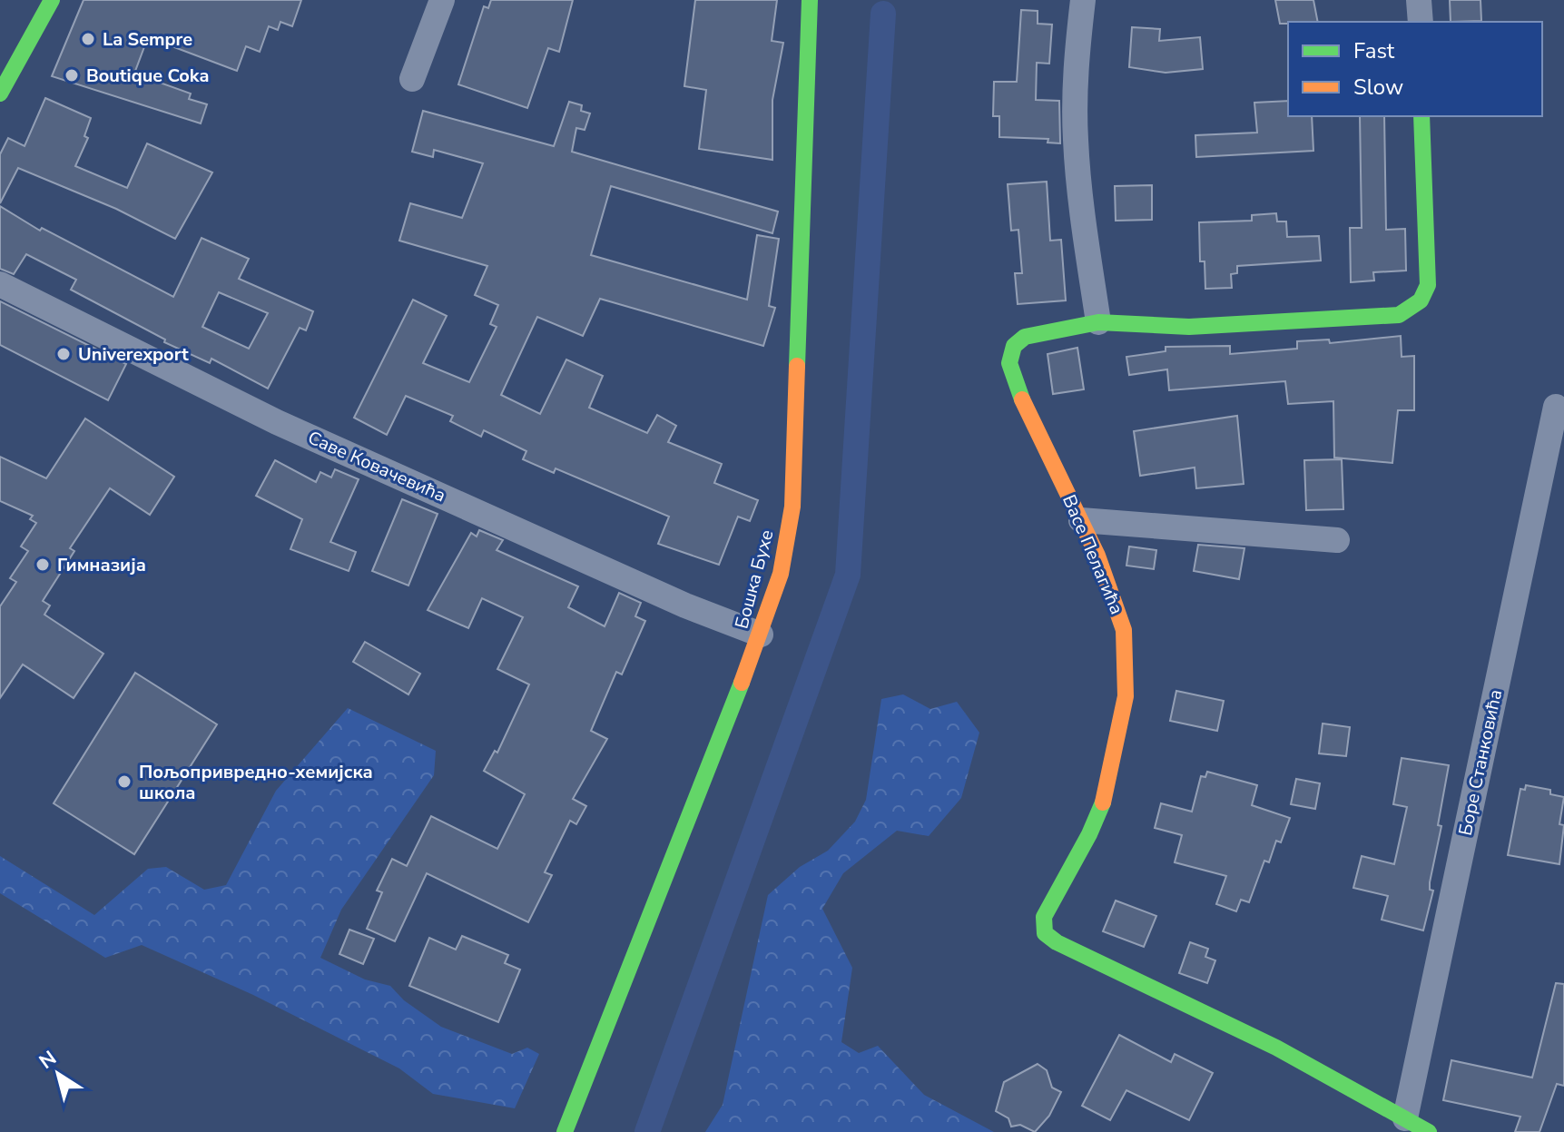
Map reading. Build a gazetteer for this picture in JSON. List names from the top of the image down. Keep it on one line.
{"streets":{"street":["Саве Ковачевића","Васе Пелагића","Бошка Бухе","Боре Станковића"]},"crossings":[["Саве Ковачевића","Бошка Бухе"],["Васе Пелагића","Боре Станковића"]],"places":["La Sempre","Boutique Coka","Univerexport","Гимназија","Пољопривредно-хемијска школа"],"legend":["Fast","Slow"],"north":"top left"}
